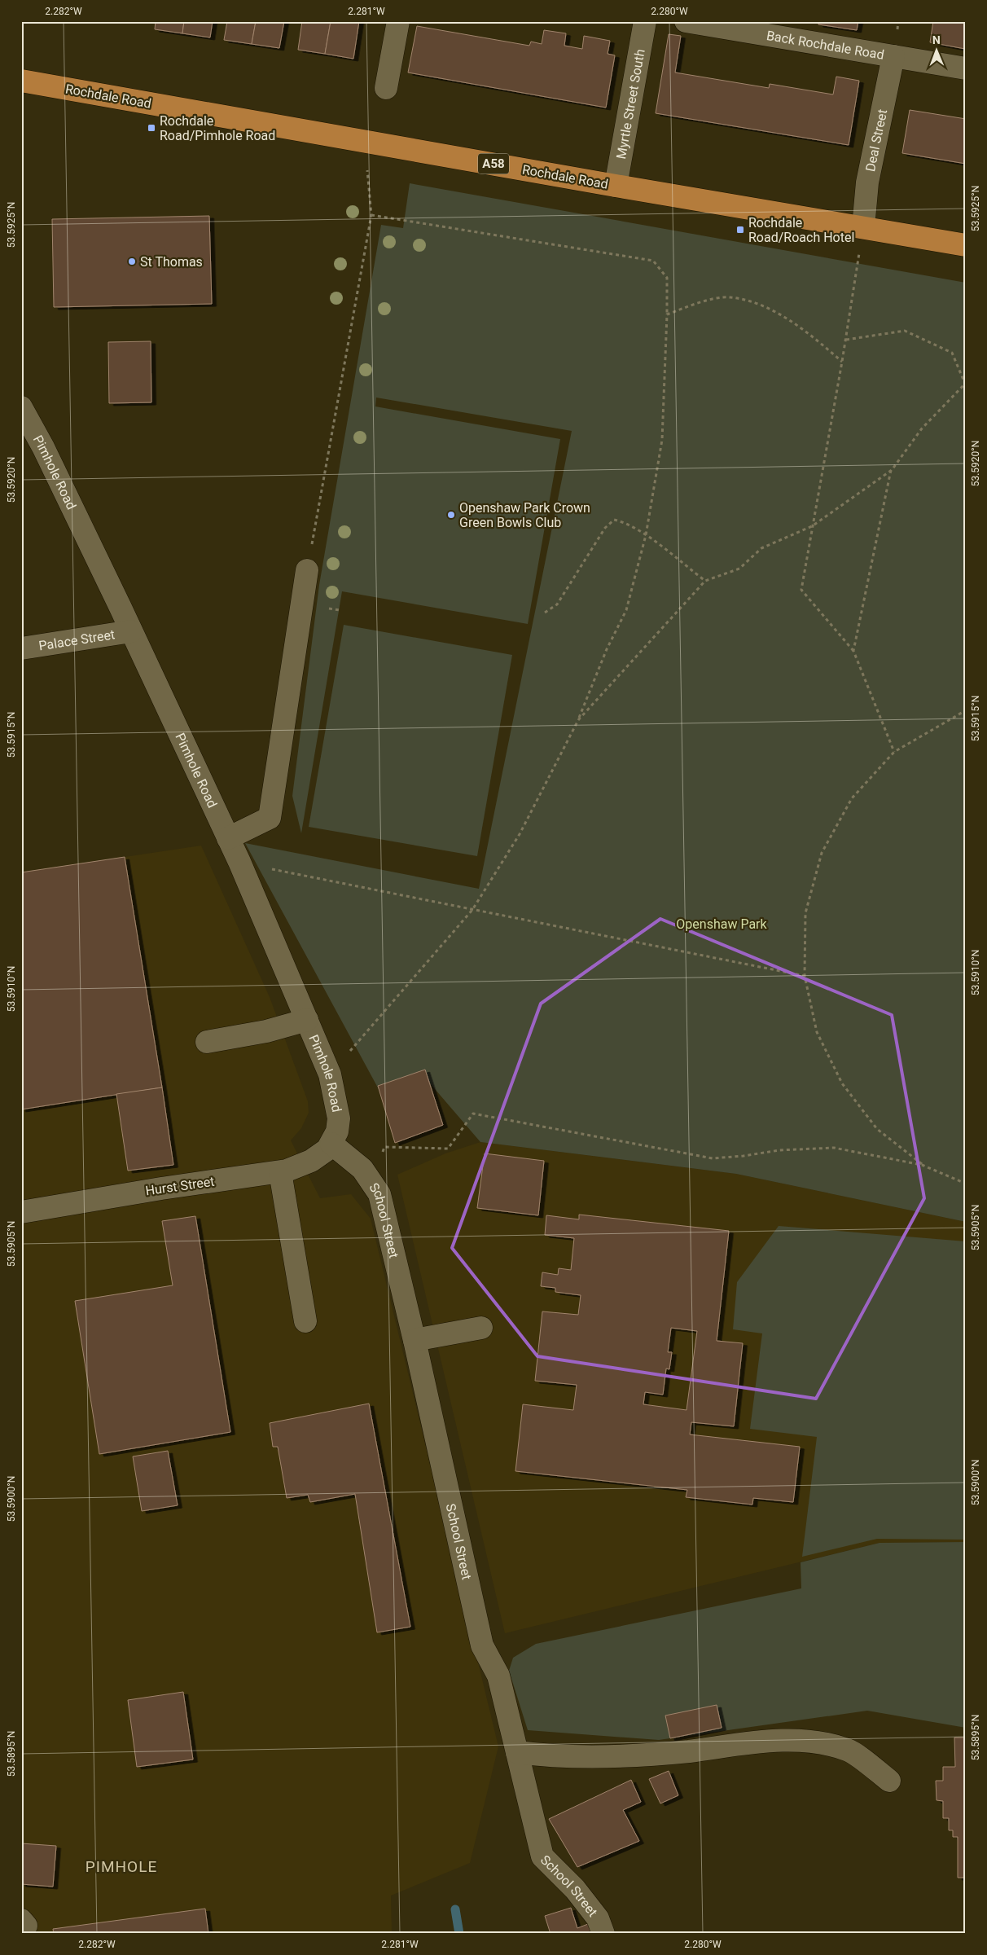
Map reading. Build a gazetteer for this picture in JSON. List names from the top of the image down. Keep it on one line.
{"streets":{"highway":["Rochdale Road","A58"],"street":["Back Rochdale Road","Myrtle Street South","Deal Street","Pimhole Road","Palace Street","Hurst Street","School Street"]},"crossings":[["Back Rochdale Road","Deal Street"],["Rochdale Road","Myrtle Street South"],["Rochdale Road","Deal Street"],["Pimhole Road","Palace Street"],["Pimhole Road","Hurst Street"],["Pimhole Road","School Street"],["Hurst Street","School Street"]],"districts":["PIMHOLE"],"parks":["Openshaw Park"],"places":{"transit":["Rochdale Road/Pimhole Road","Rochdale Road/Roach Hotel"],"other":["St Thomas","Openshaw Park Crown Green Bowls Club"]},"north":"top","coordinates":["2.282°W","2.281°W","2.280°W","53.5925°N","53.5920°N","53.5915°N","53.5910°N","53.5905°N","53.5900°N","53.5895°N"]}
